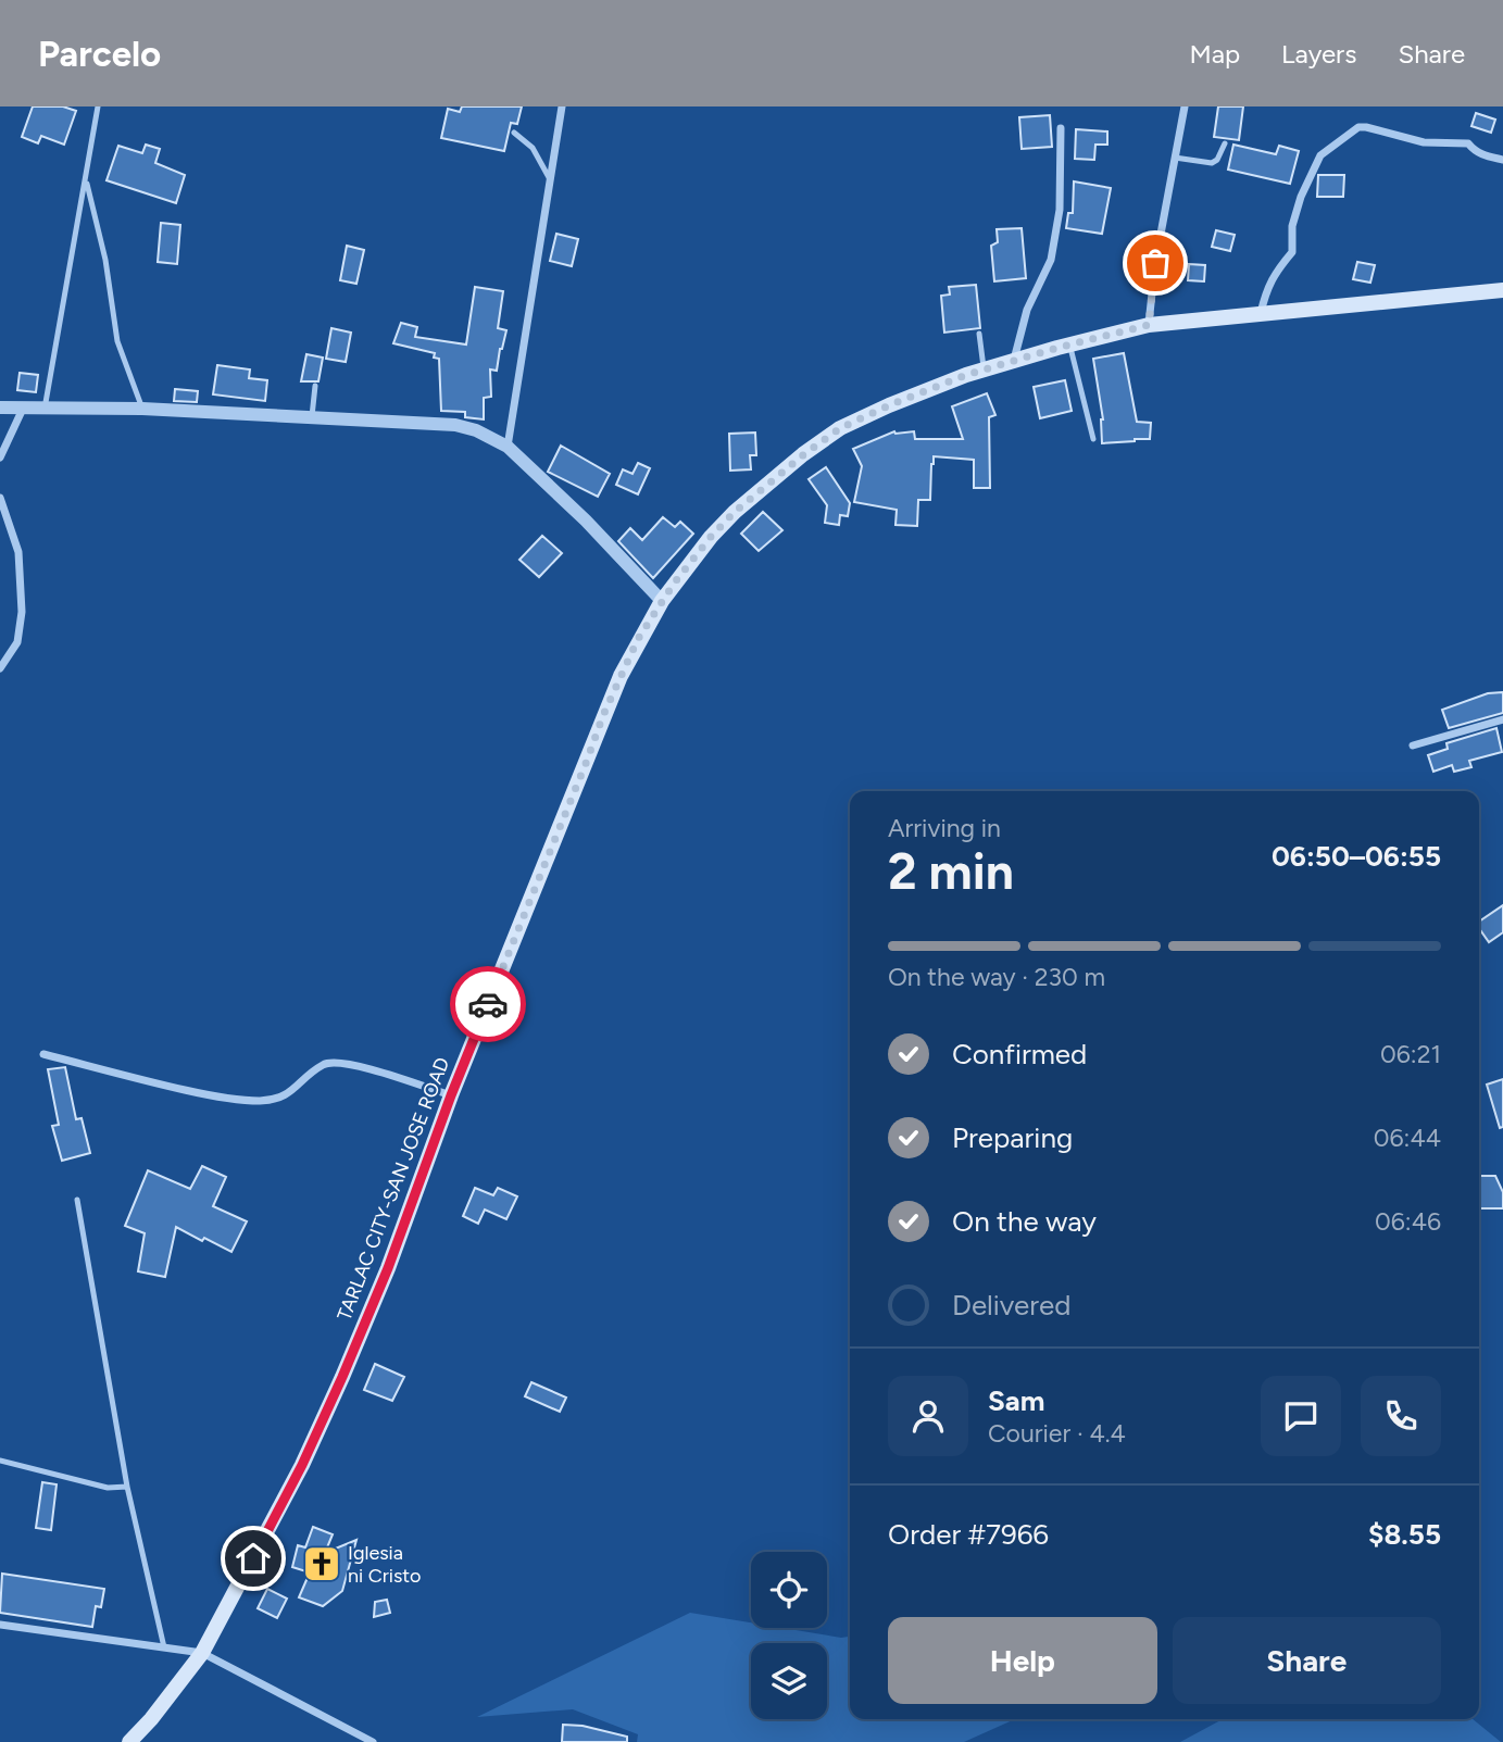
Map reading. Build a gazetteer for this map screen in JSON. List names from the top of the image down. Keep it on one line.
{"streets":{"main road":["TARLAC CITY-SAN JOSE ROAD"]},"places":{"church":["Iglesia ni Cristo"]},"page":{"header":"Parcelo","nav":["Map","Layers","Share"],"heading":["2 min","Arriving in","06:50–06:55"],"panel":["Sam","Courier · 4.4","Order #7966","$8.55"],"bar":"On the way · 230 m","list":[["Confirmed","06:21"],["Preparing","06:44"],["On the way","06:46"],"Delivered"],"buttons":["Help","Share"]}}
